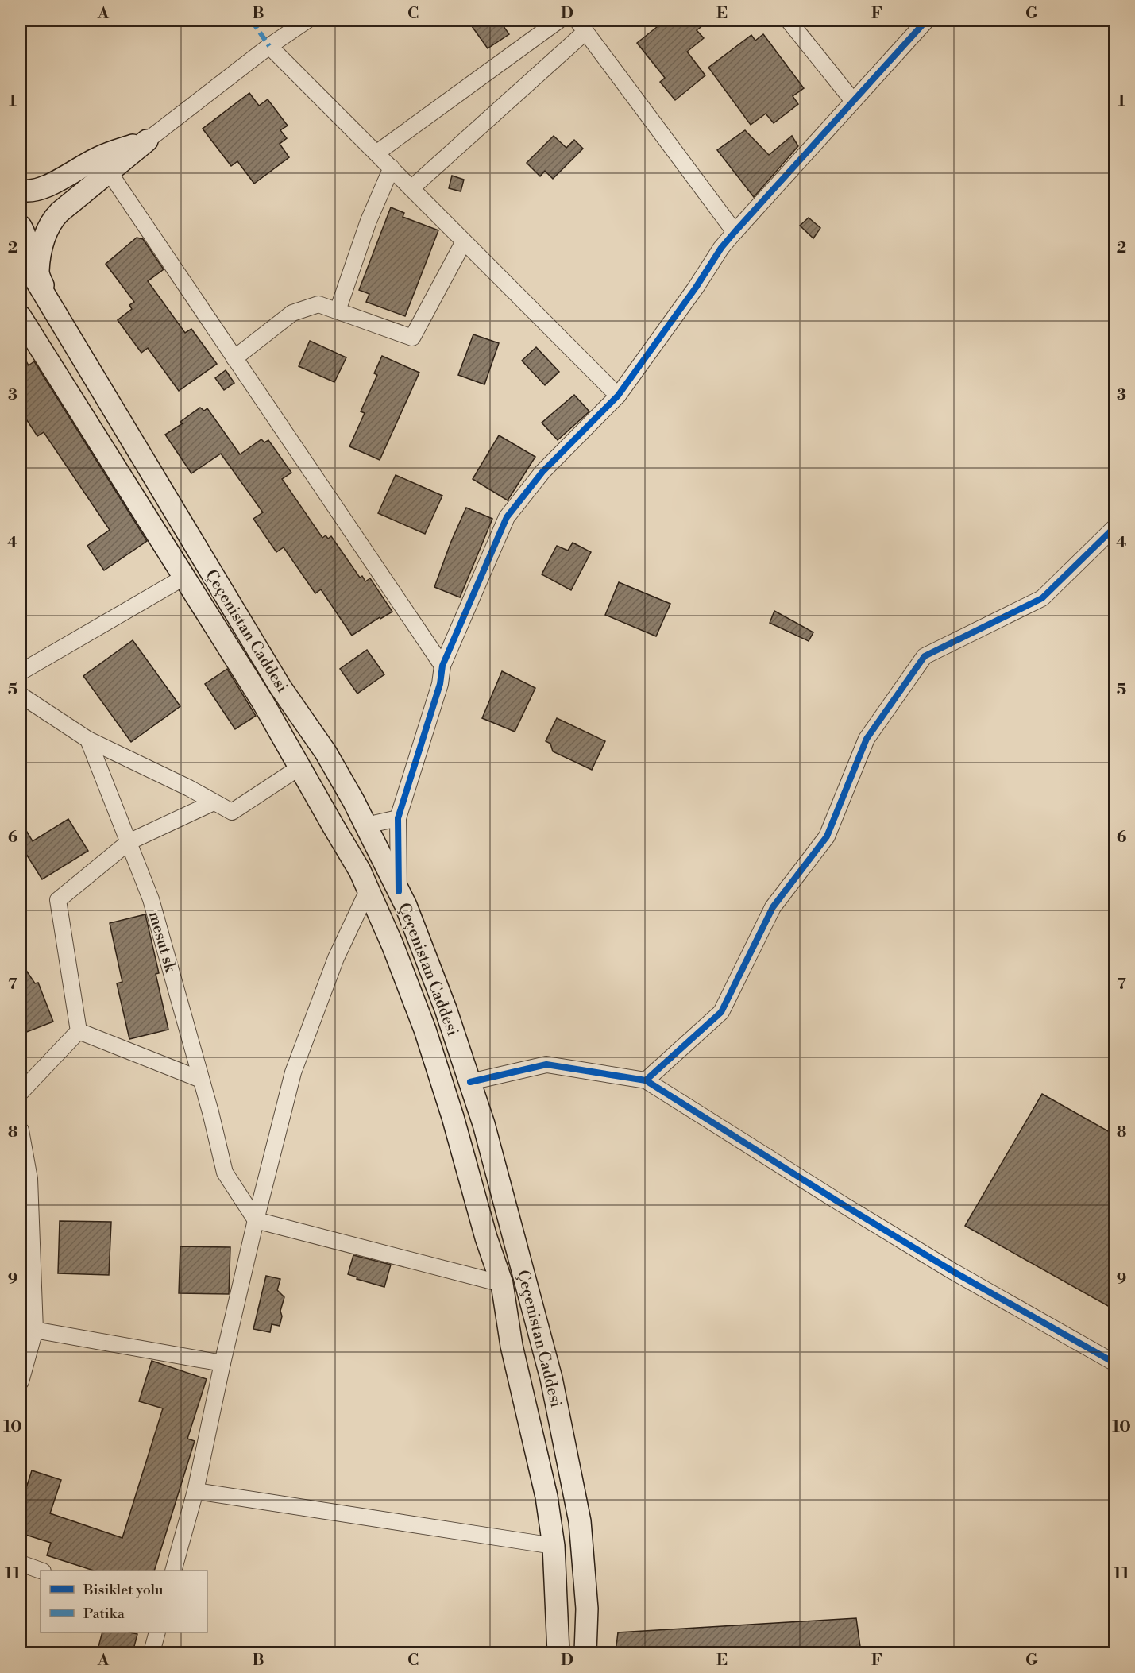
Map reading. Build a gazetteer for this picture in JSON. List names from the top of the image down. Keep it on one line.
{"streets":{"main road":["Çeçenistan Caddesi"],"street":["mesut sk"]},"legend":["Bisiklet yolu","Patika"],"grid":{"columns":["A","B","C","D","E","F","G"],"rows":["1","2","3","4","5","6","7","8","9","10","11"]}}
